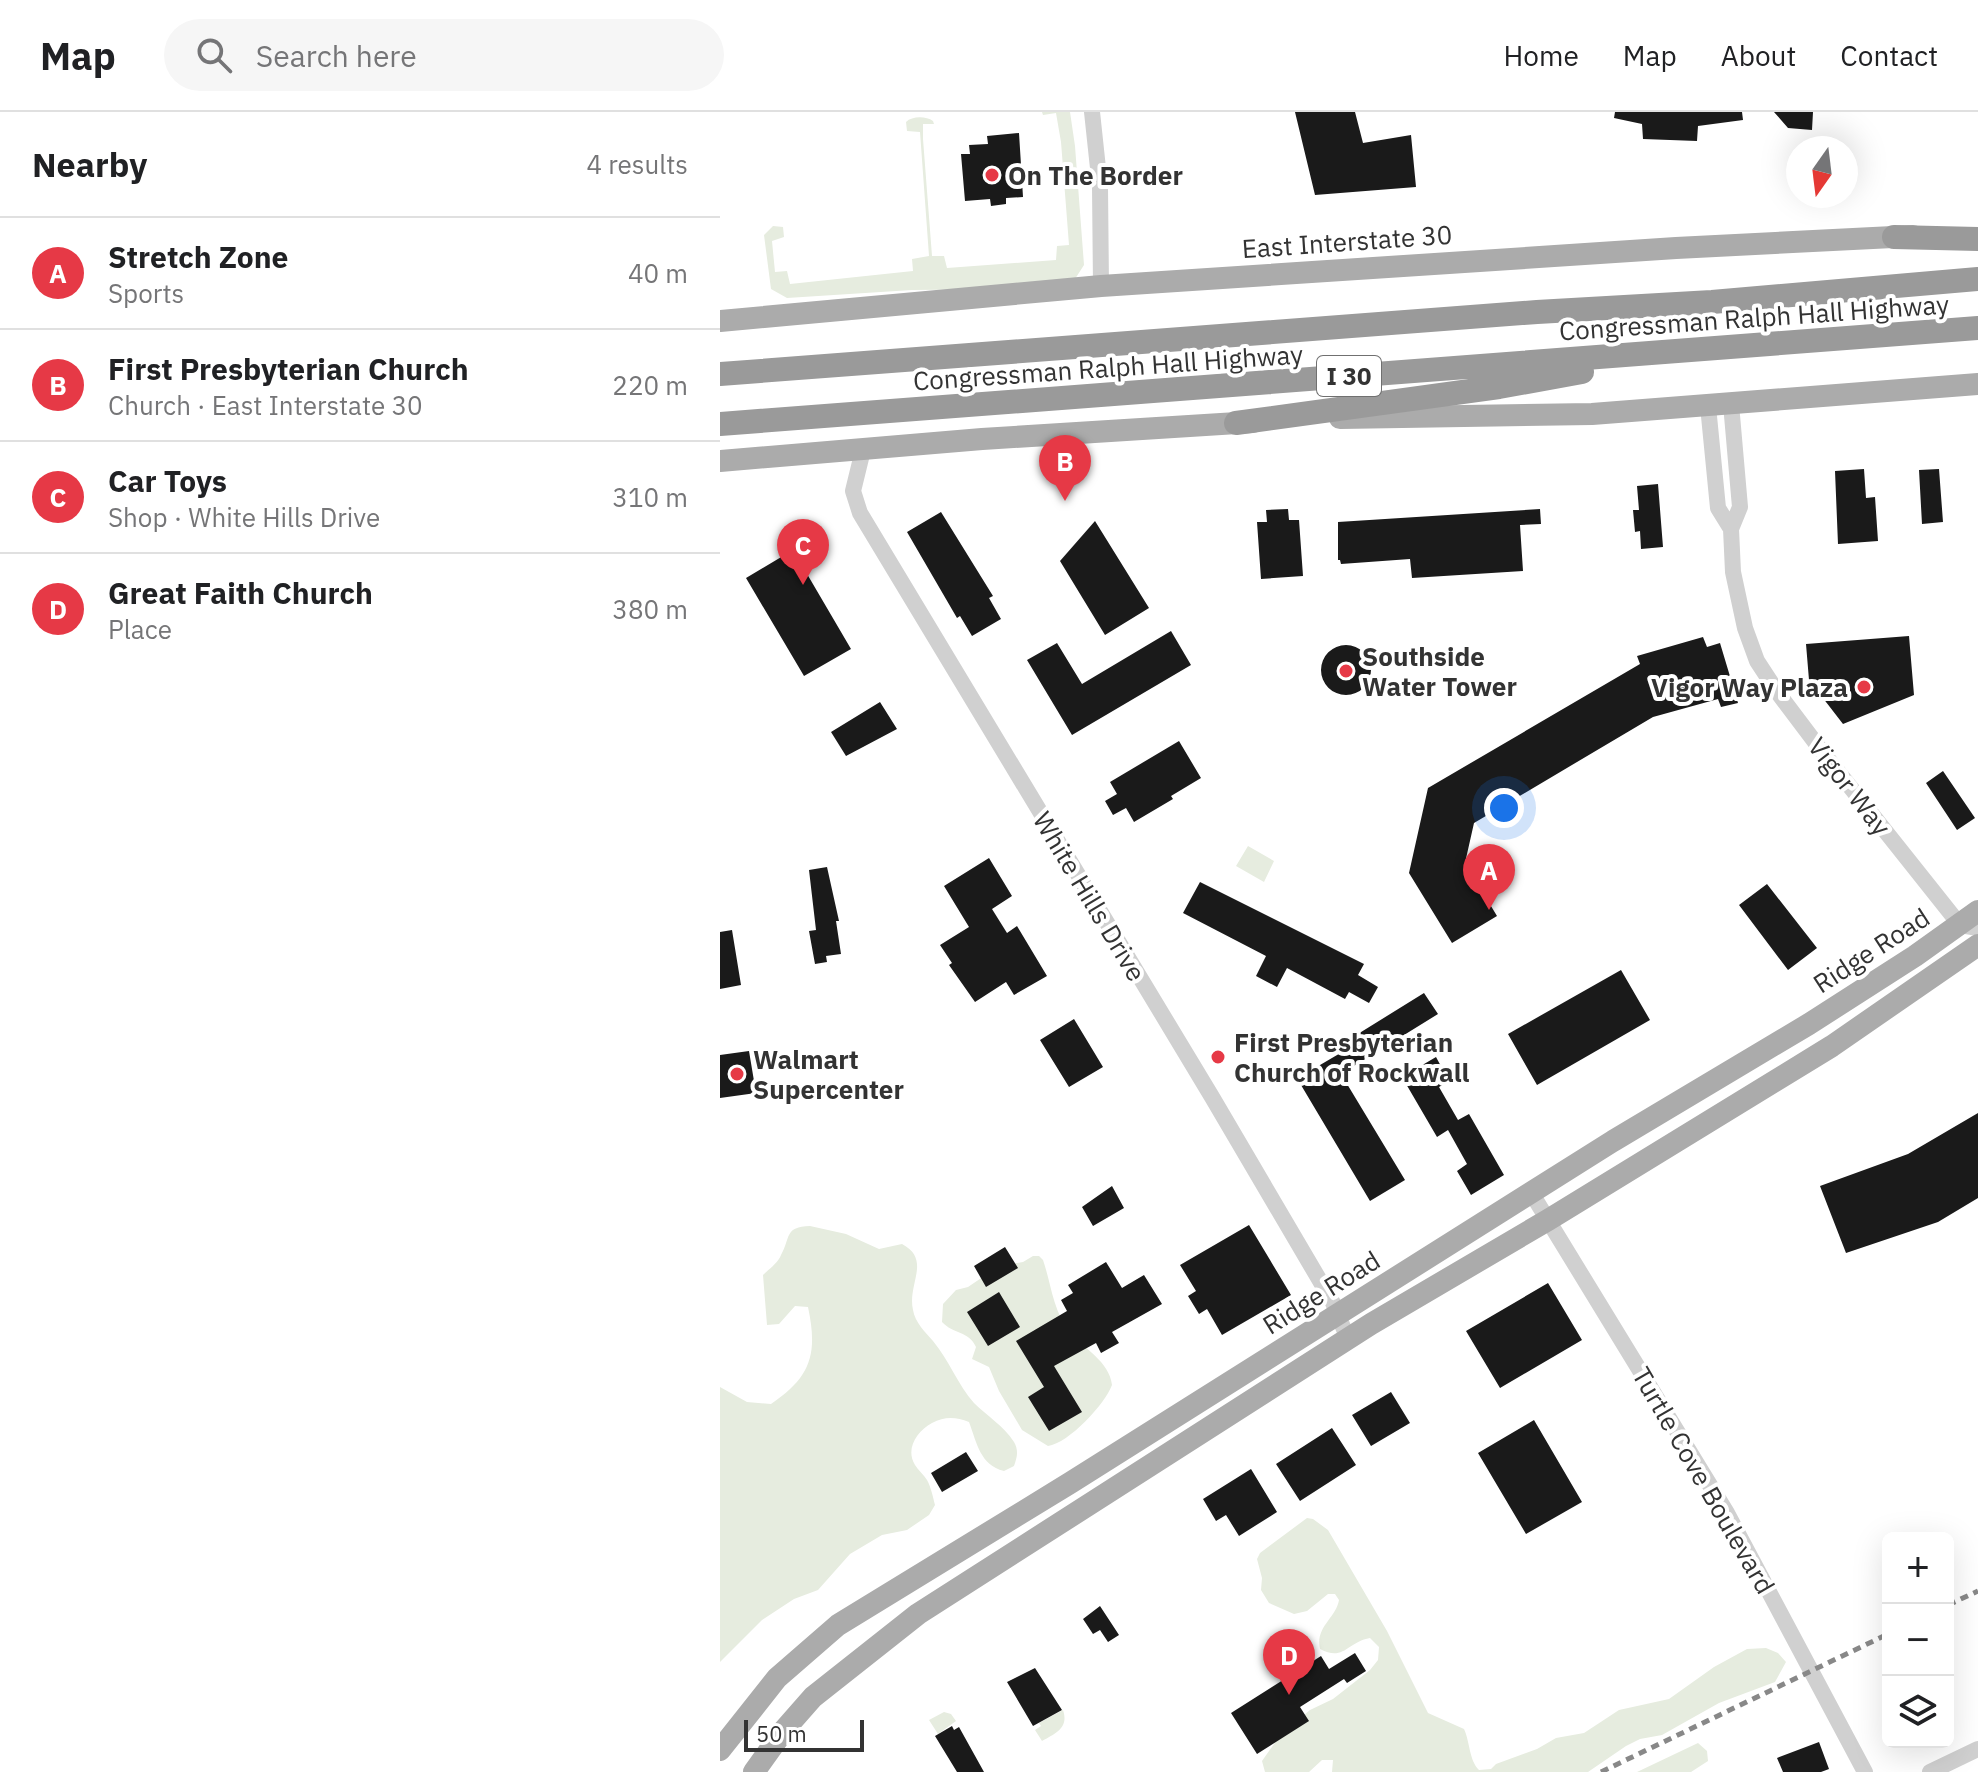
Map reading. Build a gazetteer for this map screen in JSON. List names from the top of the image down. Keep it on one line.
{"streets":{"highway":["Congressman Ralph Hall Highway","I 30"],"main road":["East Interstate 30","Ridge Road"],"street":["Vigor Way","White Hills Drive","Turtle Cove Boulevard"]},"crossings":[["Vigor Way","Ridge Road"],["White Hills Drive","Ridge Road"],["Ridge Road","Turtle Cove Boulevard"]],"places":["On The Border","Southside Water Tower","Vigor Way Plaza","First Presbyterian Church of Rockwall","Walmart Supercenter"],"scale_bar":"50 m","north":"bottom","page":{"header":"Map","search":"Search here","nav":["Home","Map","About","Contact"],"heading":["Nearby","4 results"],"list":[{"mark":"A","name":"Stretch Zone","note":"Sports","value":"40 m"},{"mark":"B","name":"First Presbyterian Church","note":"Church · East Interstate 30","value":"220 m"},{"mark":"C","name":"Car Toys","note":"Shop · White Hills Drive","value":"310 m"},{"mark":"D","name":"Great Faith Church","note":"Place","value":"380 m"}],"pins":["B","C","A","D"],"map_buttons":["+","−"],"scale":"50 m"}}
